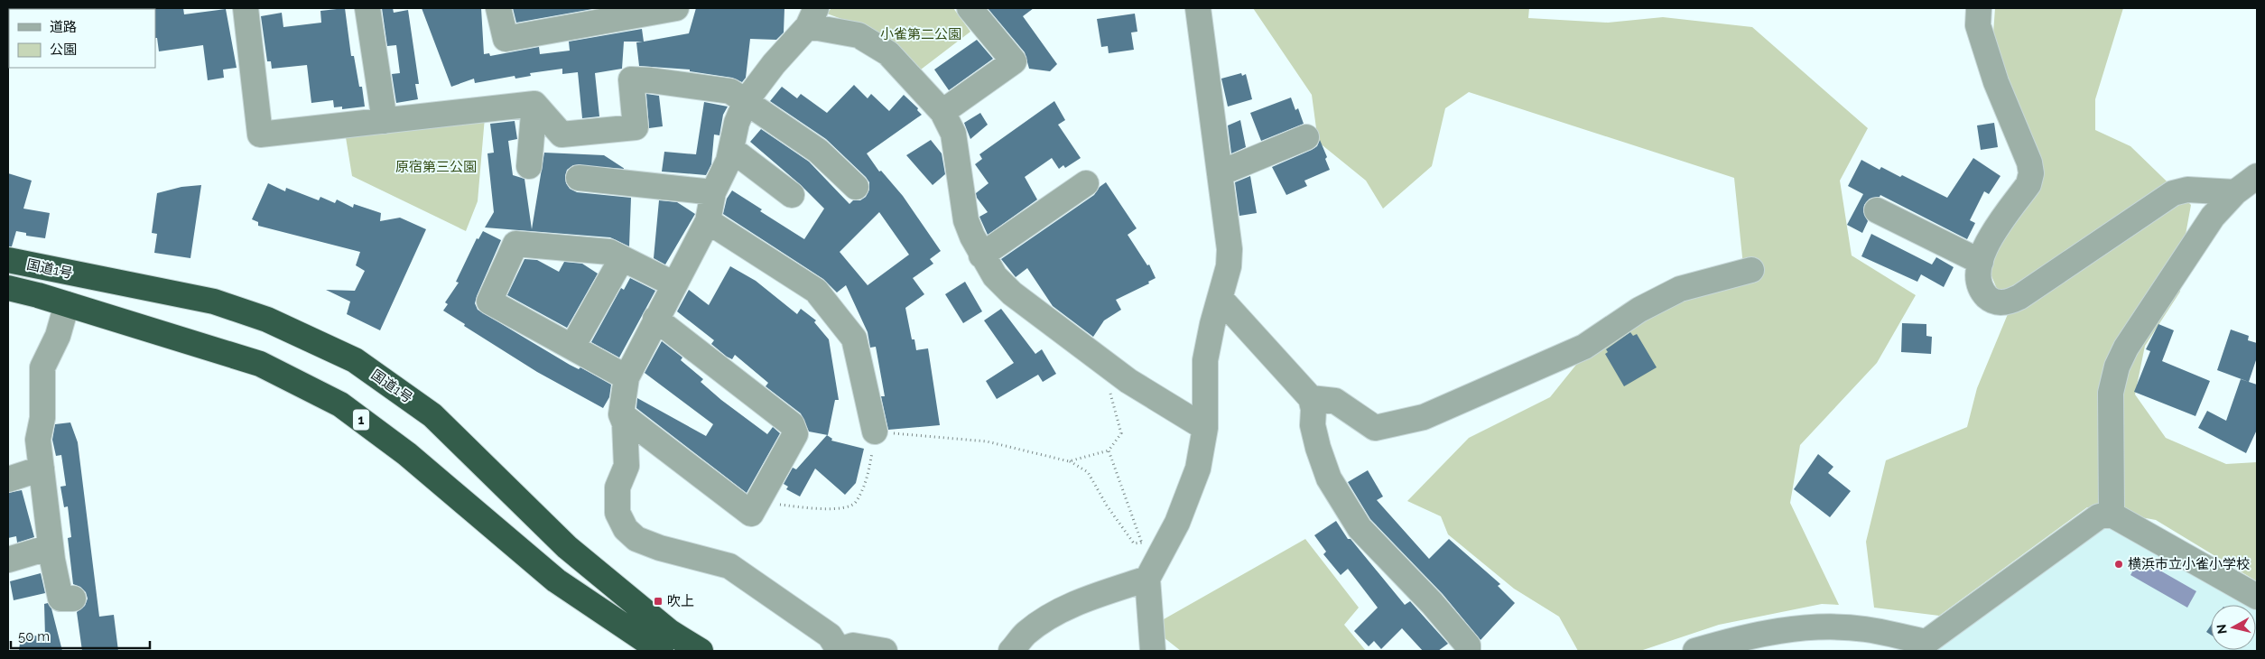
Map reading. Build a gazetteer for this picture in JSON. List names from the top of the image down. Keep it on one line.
{"streets":{"highway":["国道1号","1"]},"parks":["小雀第二公園","原宿第三公園"],"places":{"other":["横浜市立小雀小学校"],"transit":["吹上"]},"legend":["道路","公園"],"scale_bar":"50 m","north":"left"}
